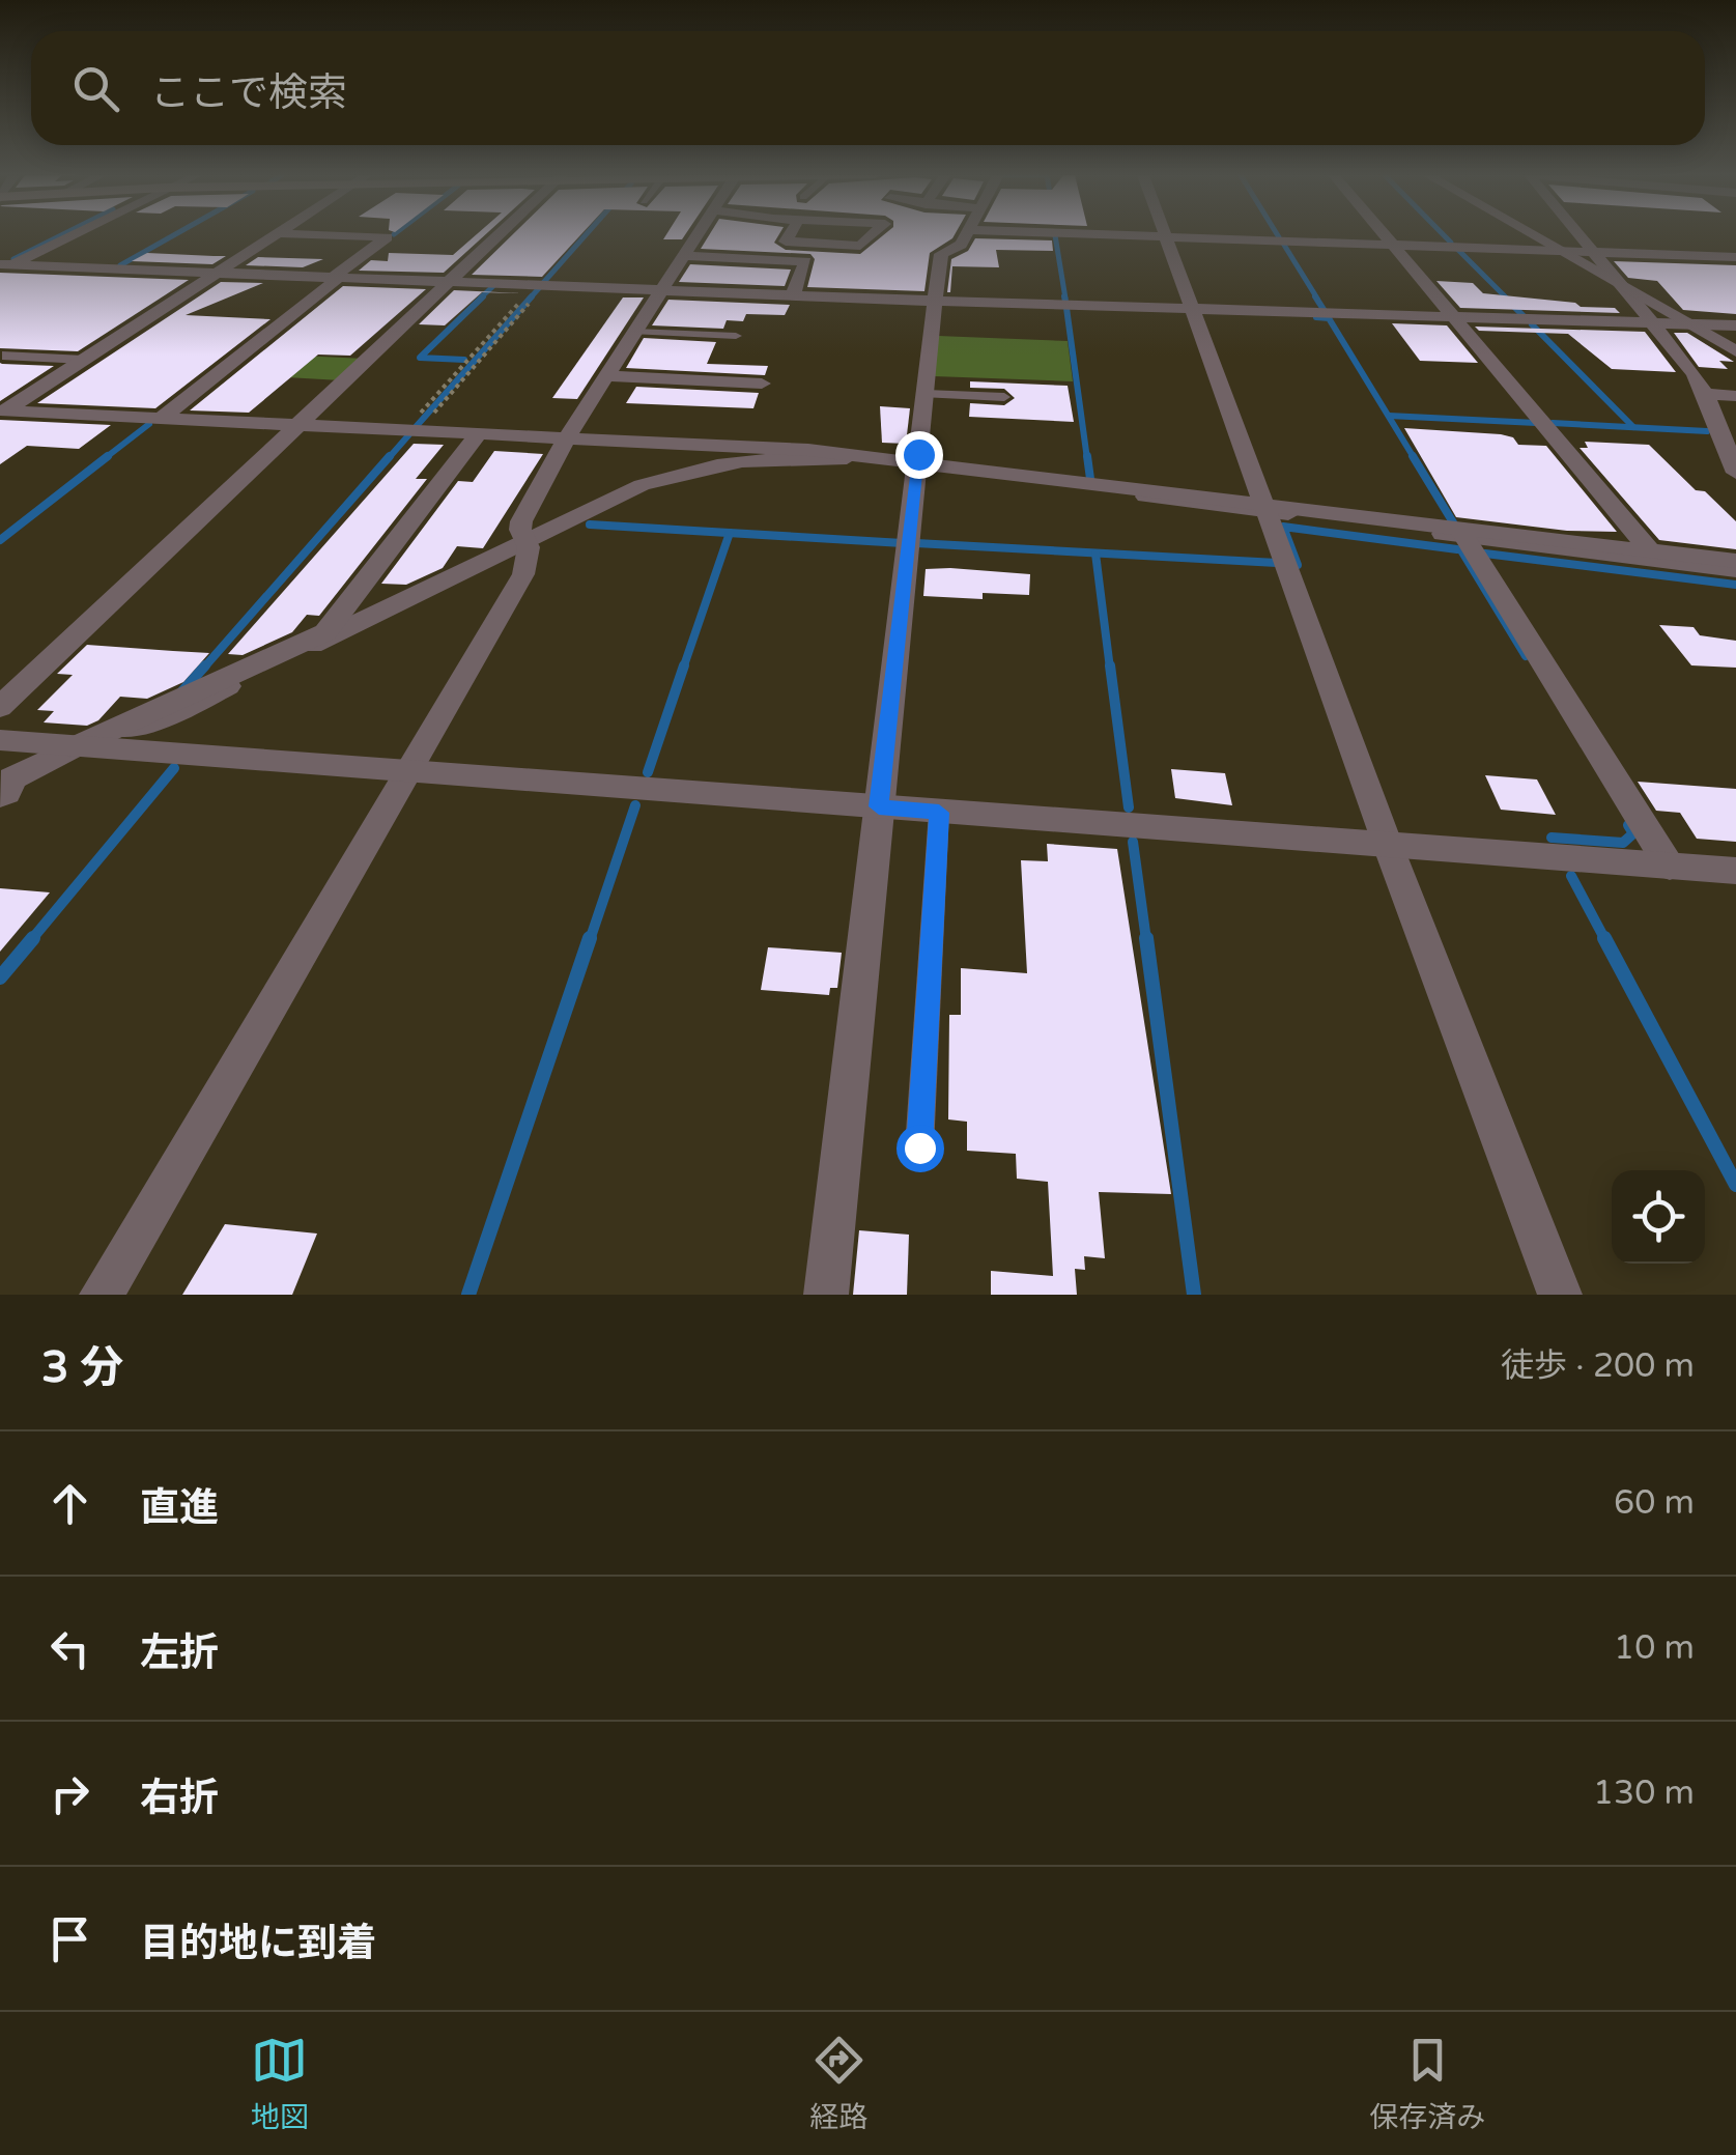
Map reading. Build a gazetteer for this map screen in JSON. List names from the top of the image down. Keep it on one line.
{"page":{"search":"ここで検索","heading":["3 分","徒歩 · 200 m"],"list":[["直進","60 m"],["左折","10 m"],["右折","130 m"],"目的地に到着"],"nav":["地図","経路","保存済み"]}}
